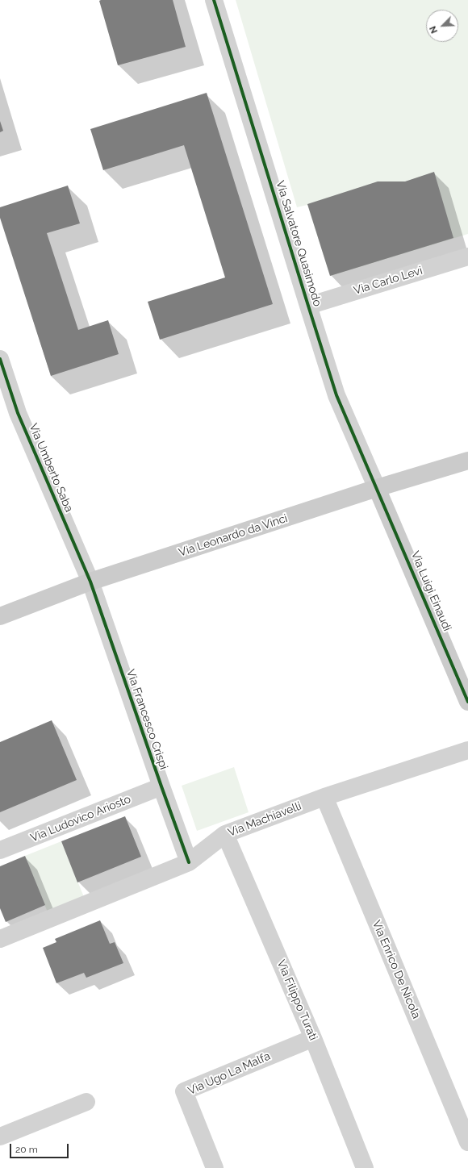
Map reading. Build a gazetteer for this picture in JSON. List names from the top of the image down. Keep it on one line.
{"streets":{"street":["Via Salvatore Quasimodo","Via Carlo Levi","Via Umberto Saba","Via Leonardo da Vinci","Via Luigi Einaudi","Via Francesco Crispi","Via Ludovico Ariosto","Via Machiavelli","Via Enrico De Nicola","Via Filippo Turati","Via Ugo La Malfa"]},"crossings":[["Via Salvatore Quasimodo","Via Carlo Levi"],["Via Salvatore Quasimodo","Via Leonardo da Vinci"],["Via Salvatore Quasimodo","Via Luigi Einaudi"],["Via Umberto Saba","Via Leonardo da Vinci"],["Via Umberto Saba","Via Francesco Crispi"],["Via Leonardo da Vinci","Via Luigi Einaudi"],["Via Leonardo da Vinci","Via Francesco Crispi"],["Via Francesco Crispi","Via Ludovico Ariosto"],["Via Francesco Crispi","Via Machiavelli"],["Via Machiavelli","Via Enrico De Nicola"],["Via Machiavelli","Via Filippo Turati"],["Via Filippo Turati","Via Ugo La Malfa"]],"scale_bar":"20 m","north":"bottom left"}
